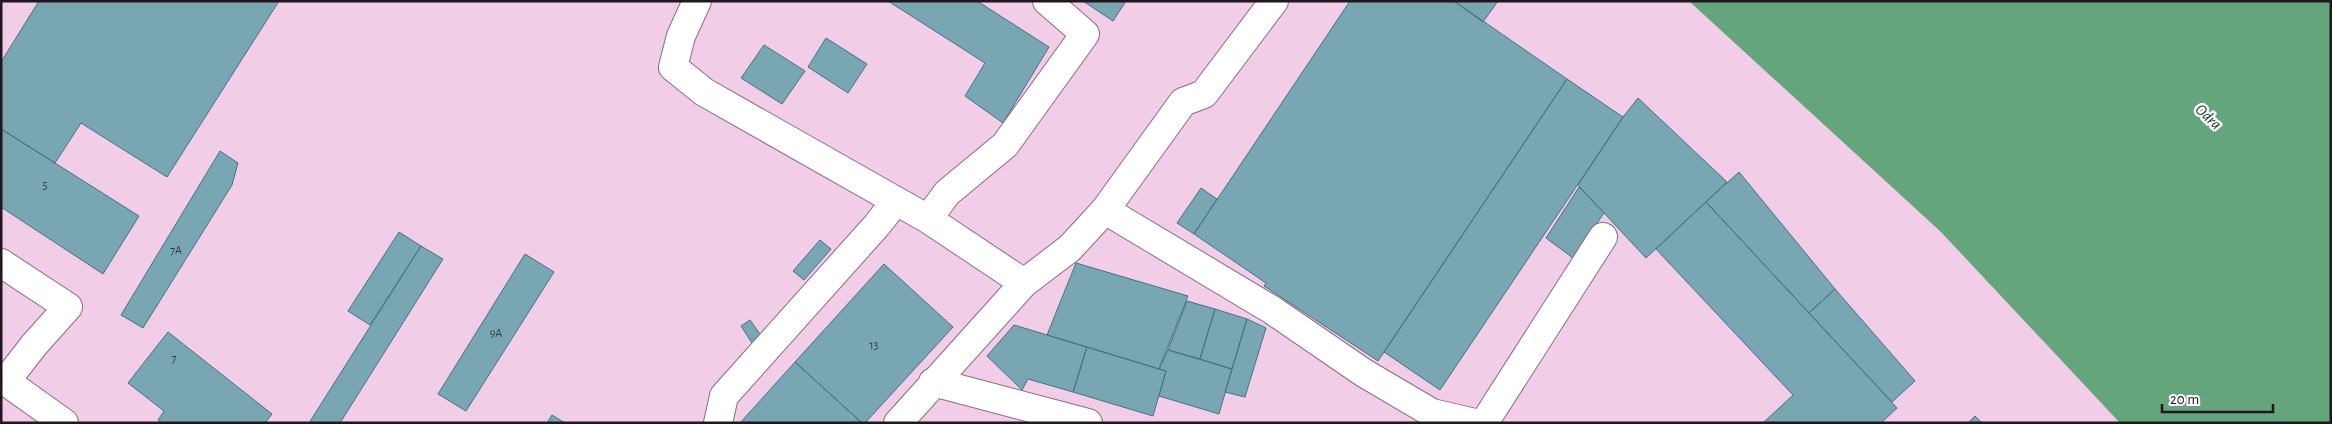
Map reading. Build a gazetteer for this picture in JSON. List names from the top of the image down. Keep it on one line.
{"water":["Odra"],"house_numbers":["5","7A","9A","13","7"],"scale_bar":"20 m"}
